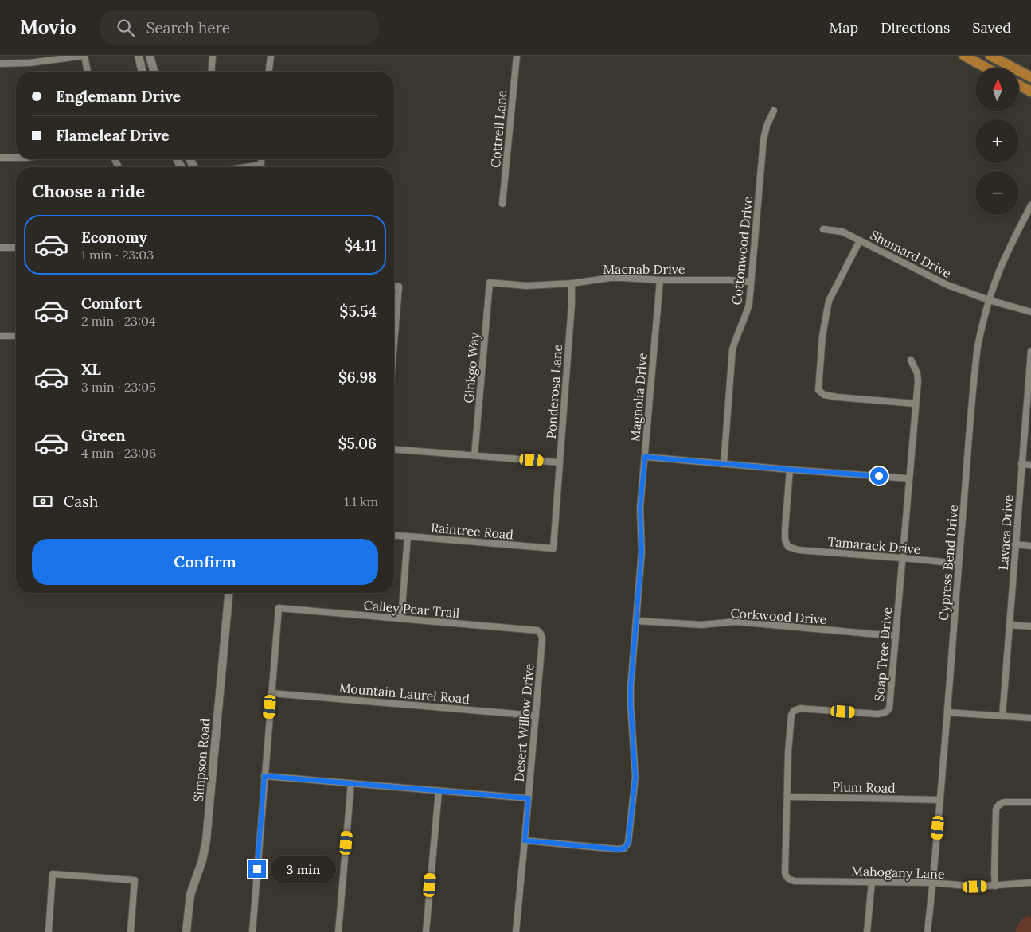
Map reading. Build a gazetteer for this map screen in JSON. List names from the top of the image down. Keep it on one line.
{"streets":{"street":["Cottrell Lane","Cottonwood Drive","Shumard Drive","Macnab Drive","Ginkgo Way","Ponderosa Lane","Magnolia Drive","Raintree Road","Lavaca Drive","Tamarack Drive","Cypress Bend Drive","Calley Pear Trail","Corkwood Drive","Soap Tree Drive","Mountain Laurel Road","Desert Willow Drive","Simpson Road","Plum Road","Mahogany Lane"]},"crossings":[["Cottonwood Drive","Macnab Drive"],["Shumard Drive","Cypress Bend Drive"],["Macnab Drive","Ginkgo Way"],["Macnab Drive","Ponderosa Lane"],["Macnab Drive","Magnolia Drive"],["Ponderosa Lane","Raintree Road"],["Magnolia Drive","Corkwood Drive"],["Magnolia Drive","Desert Willow Drive"],["Tamarack Drive","Cypress Bend Drive"],["Tamarack Drive","Soap Tree Drive"],["Cypress Bend Drive","Plum Road"],["Cypress Bend Drive","Mahogany Lane"],["Calley Pear Trail","Mountain Laurel Road"],["Calley Pear Trail","Desert Willow Drive"],["Corkwood Drive","Soap Tree Drive"],["Soap Tree Drive","Plum Road"],["Soap Tree Drive","Mahogany Lane"],["Mountain Laurel Road","Desert Willow Drive"]],"north":"top","page":{"header":"Movio","search":"Search here","nav":["Map","Directions","Saved"],"map_buttons":["+","−"],"banner":["Englemann Drive","Flameleaf Drive"],"heading":"Choose a ride","list":[{"name":"Economy","note":"1 min · 23:03","value":"$4.11"},{"name":"Comfort","note":"2 min · 23:04","value":"$5.54"},{"name":"XL","note":"3 min · 23:05","value":"$6.98"},{"name":"Green","note":"4 min · 23:06","value":"$5.06"}],"pay":["Cash","1.1 km"],"buttons":"Confirm","bubble":"3 min"}}
